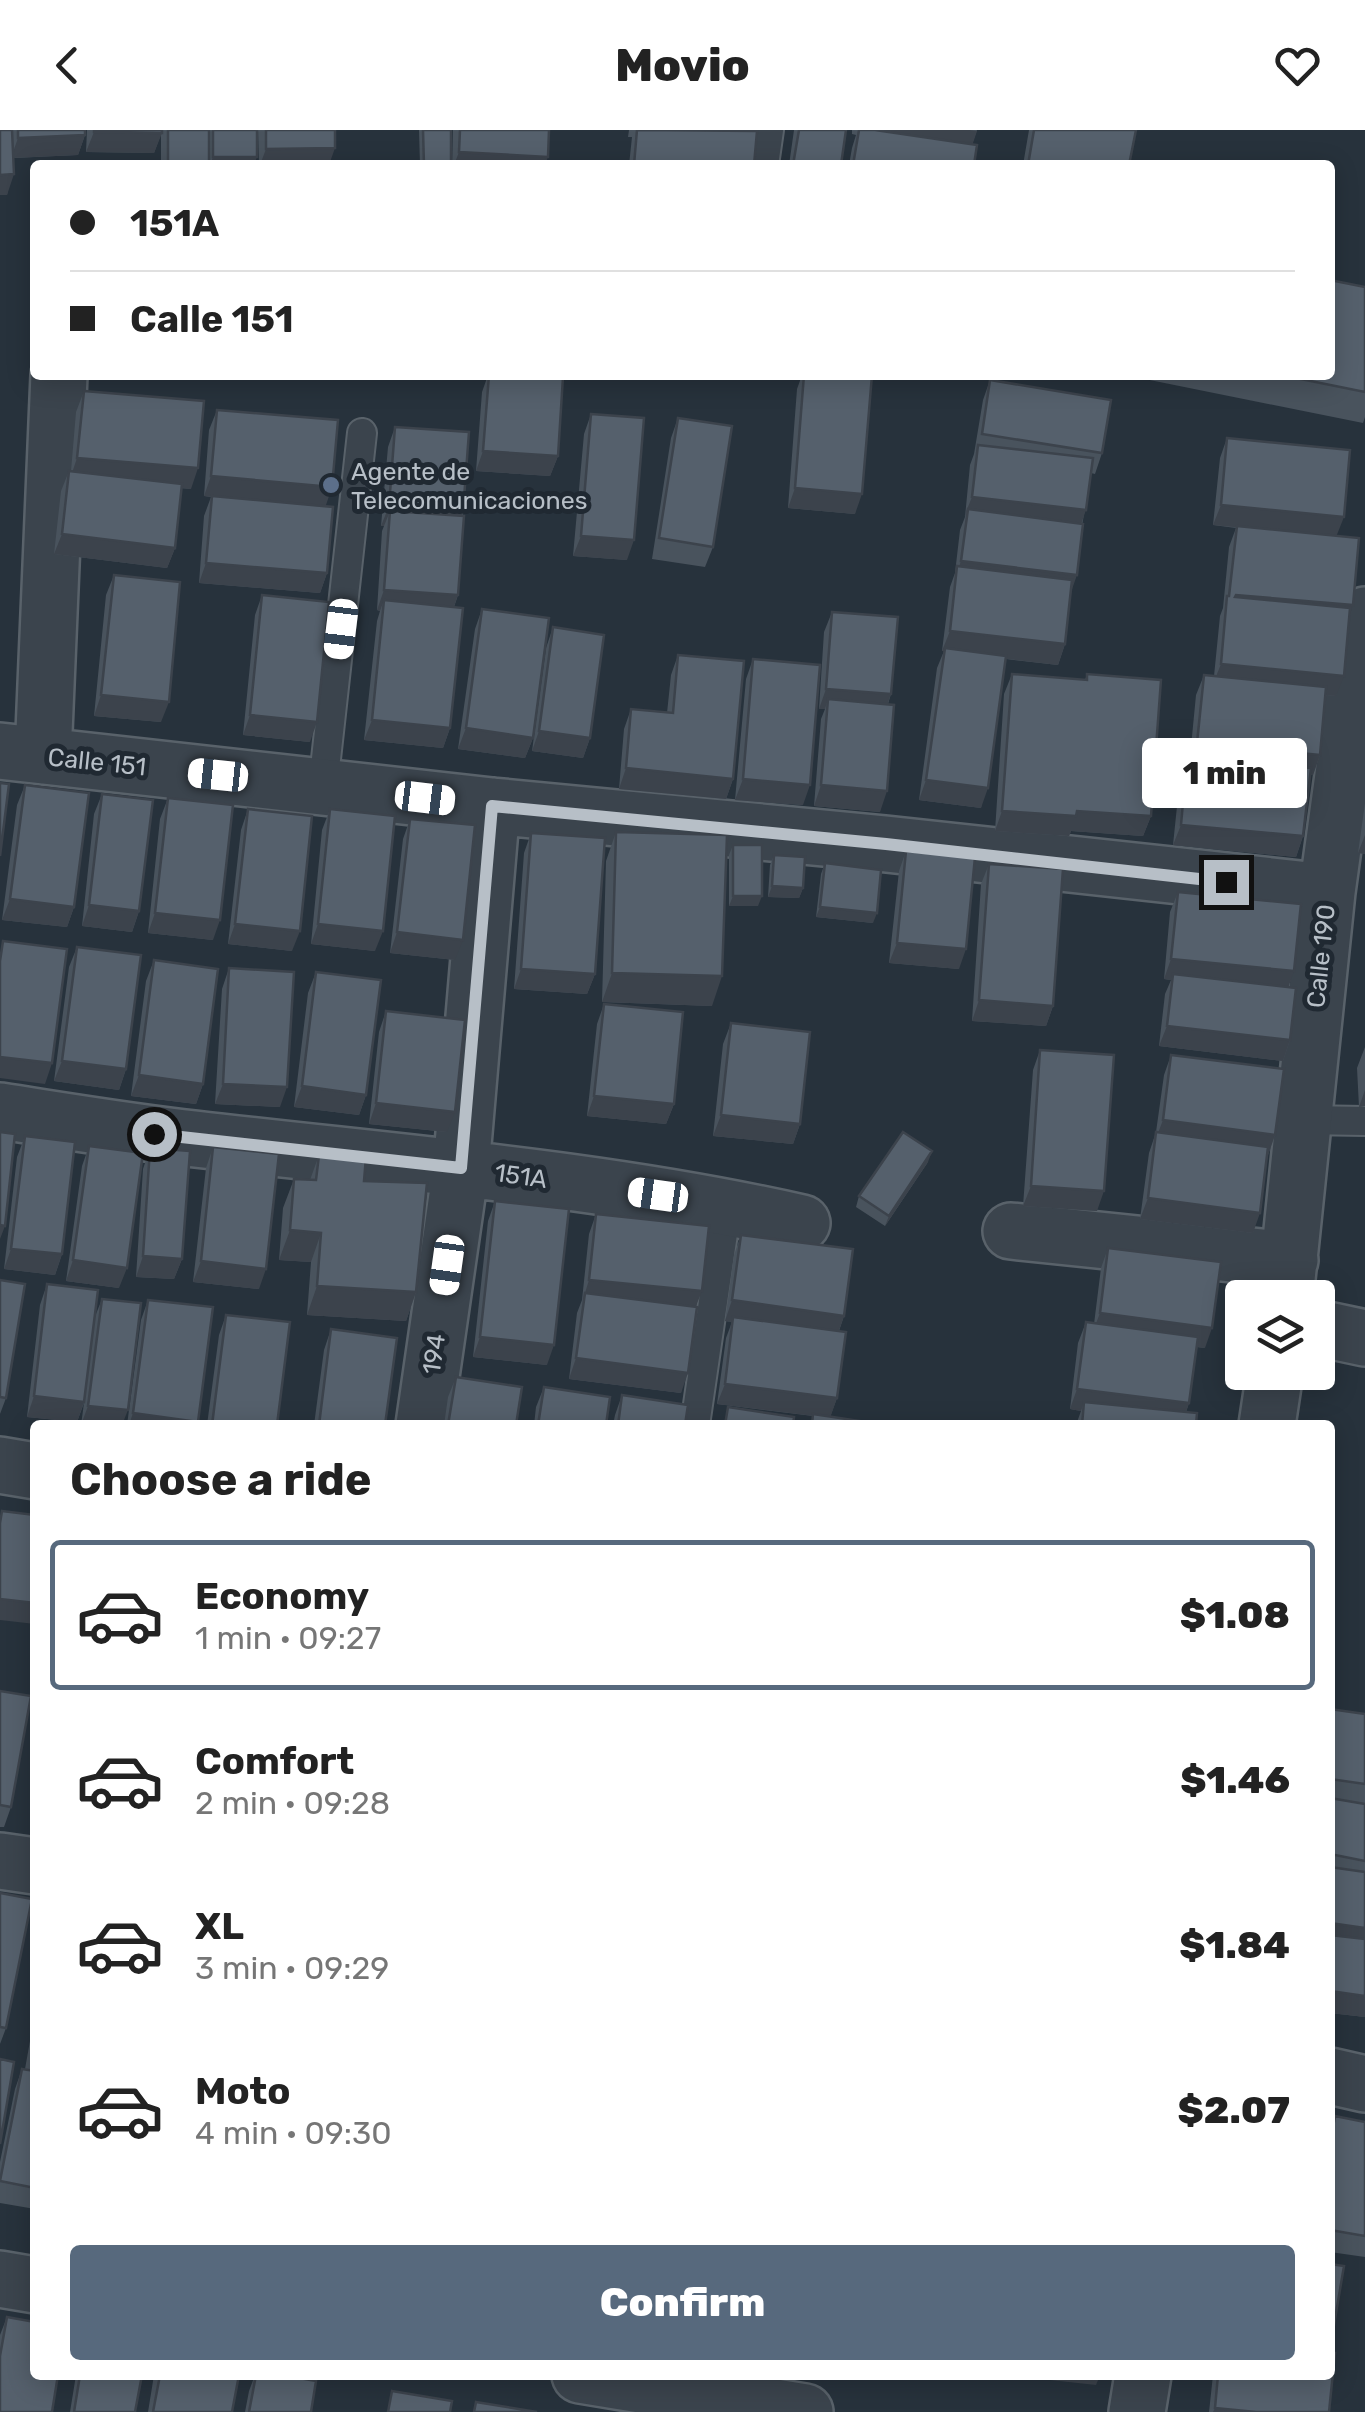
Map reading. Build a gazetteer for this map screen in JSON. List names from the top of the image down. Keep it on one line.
{"streets":{"street":["Calle 151","Calle 190","151A","194"]},"crossings":[["Calle 151","Calle 190"],["Calle 151","194"],["151A","194"]],"places":["Agente de Telecomunicaciones"],"page":{"header":"Movio","banner":["151A","Calle 151"],"bubble":"1 min","heading":"Choose a ride","list":[{"name":"Economy","note":"1 min · 09:27","value":"$1.08"},{"name":"Comfort","note":"2 min · 09:28","value":"$1.46"},{"name":"XL","note":"3 min · 09:29","value":"$1.84"},{"name":"Moto","note":"4 min · 09:30","value":"$2.07"}],"buttons":"Confirm"}}
